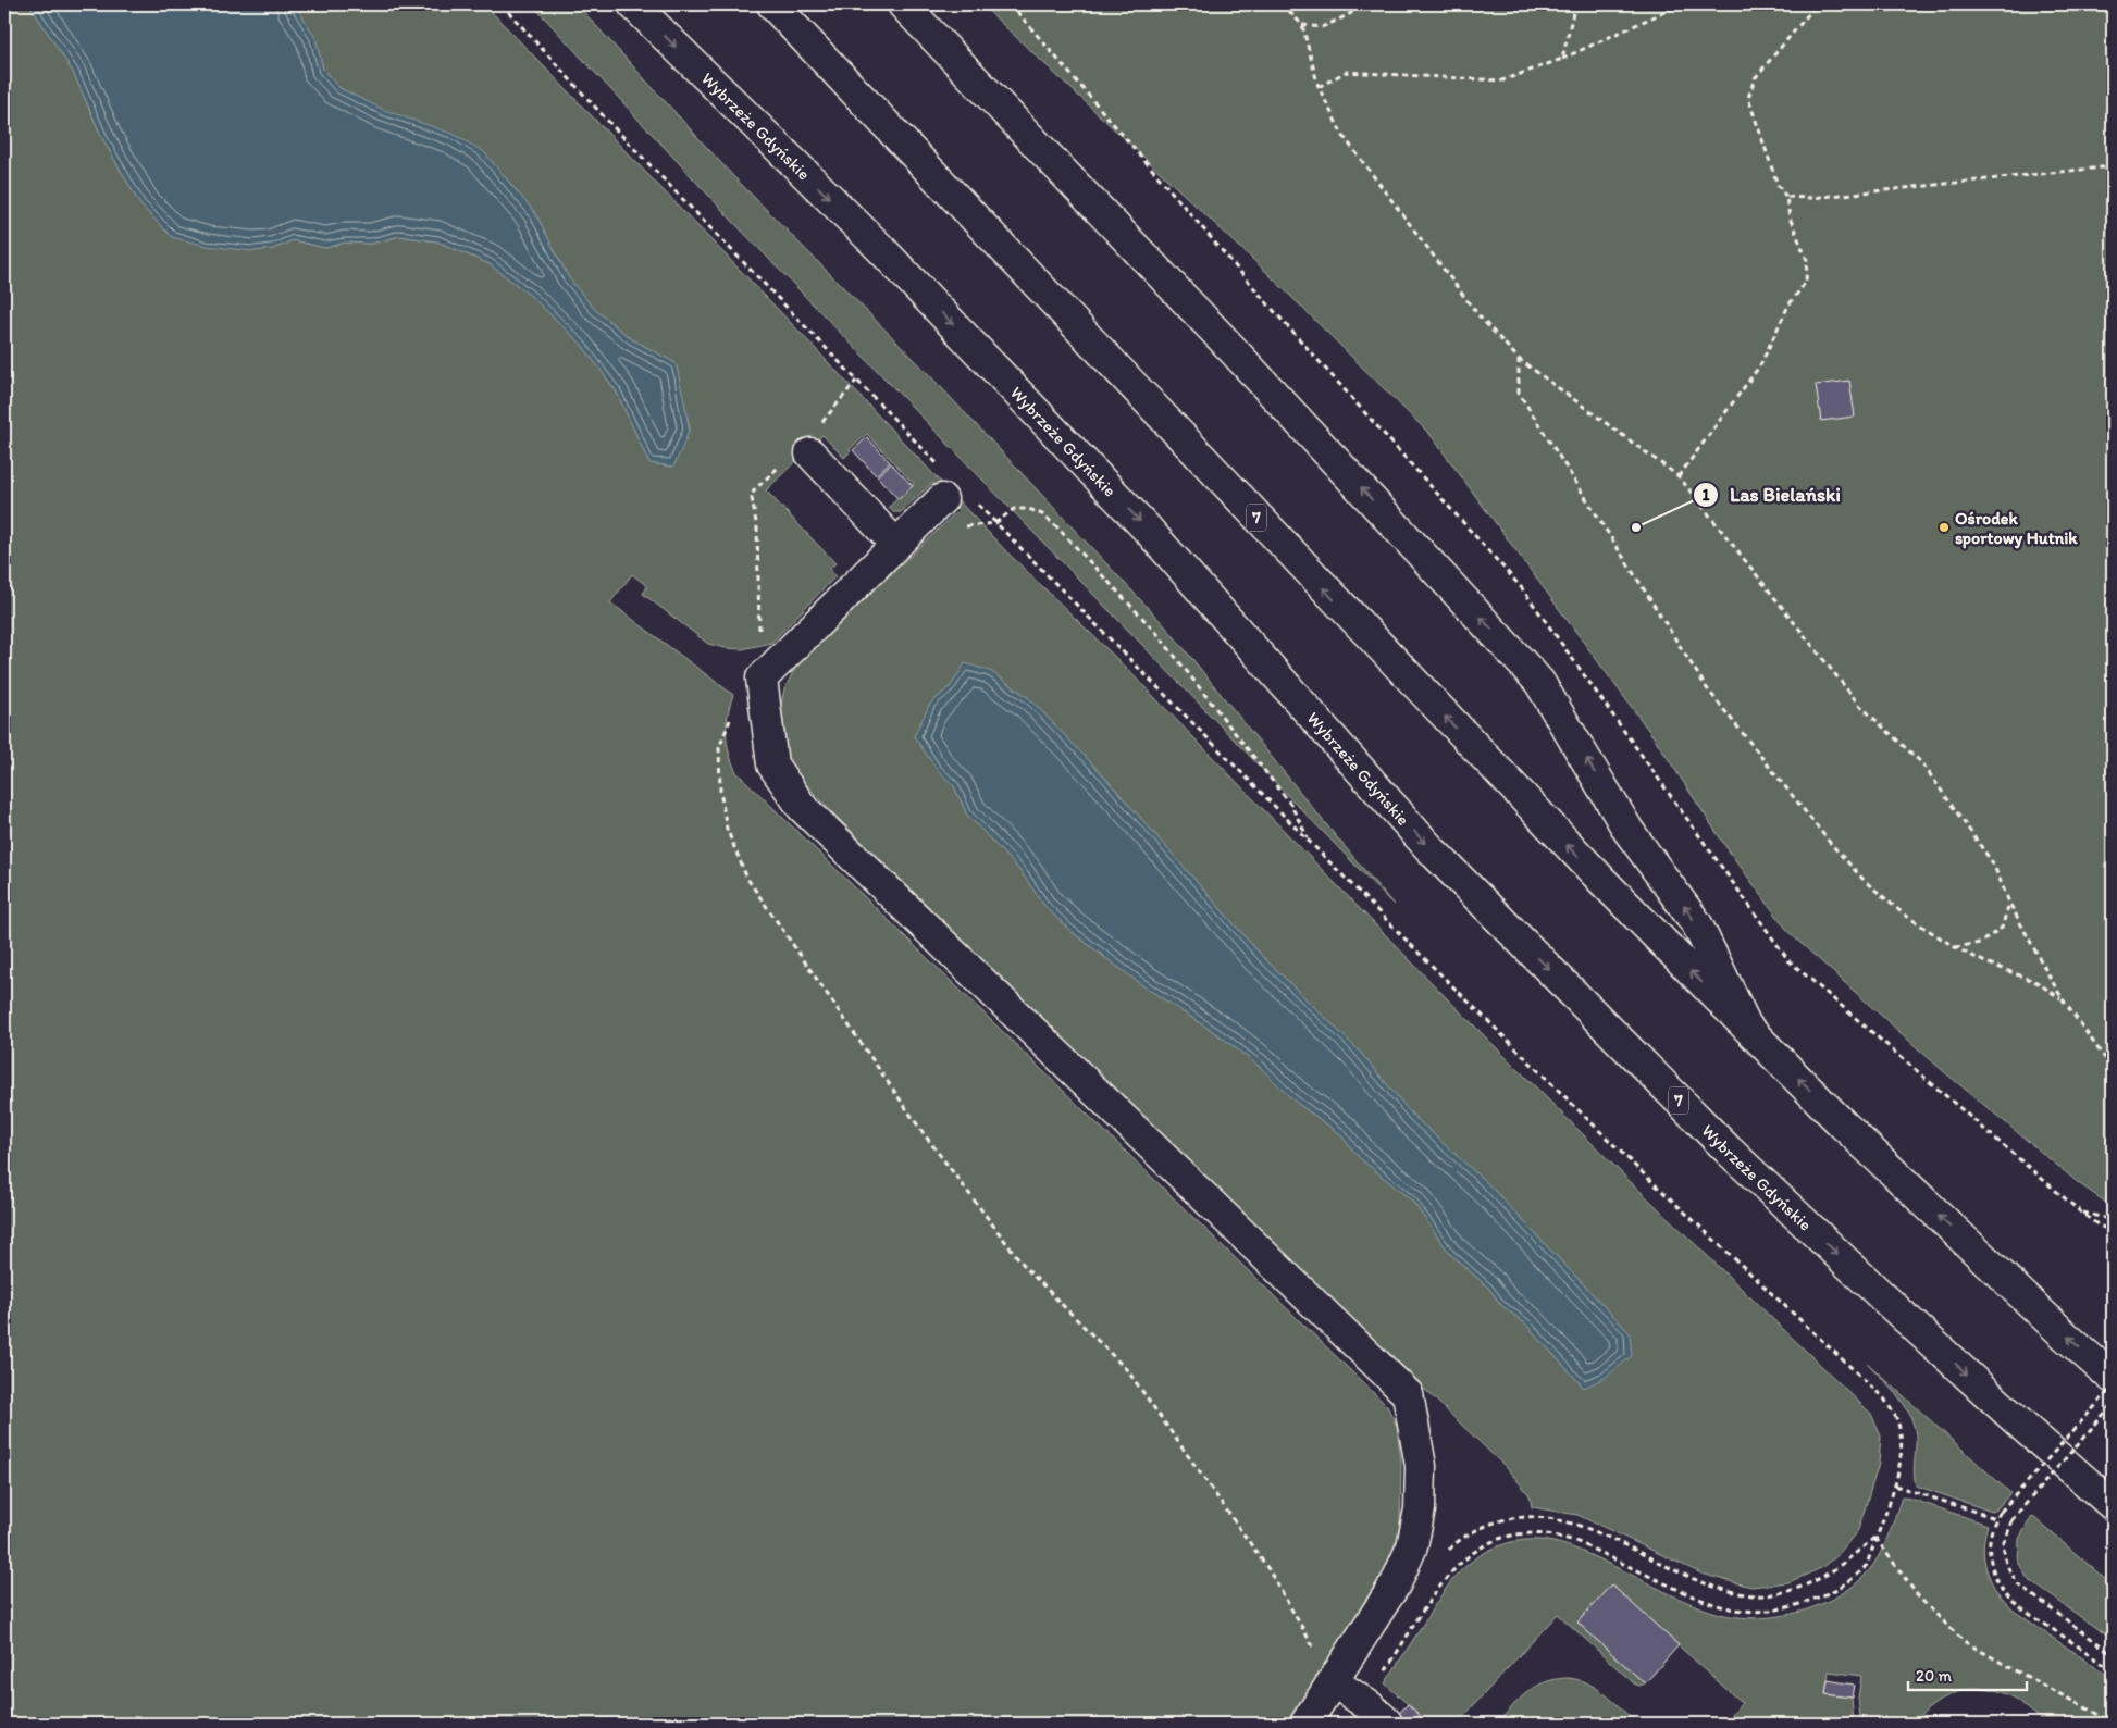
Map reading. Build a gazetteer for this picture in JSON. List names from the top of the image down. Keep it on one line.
{"streets":{"main road":["Wybrzeże Gdyńskie","7"]},"places":["Las Bielański","Ośrodek sportowy Hutnik"],"scale_bar":"20 m"}
